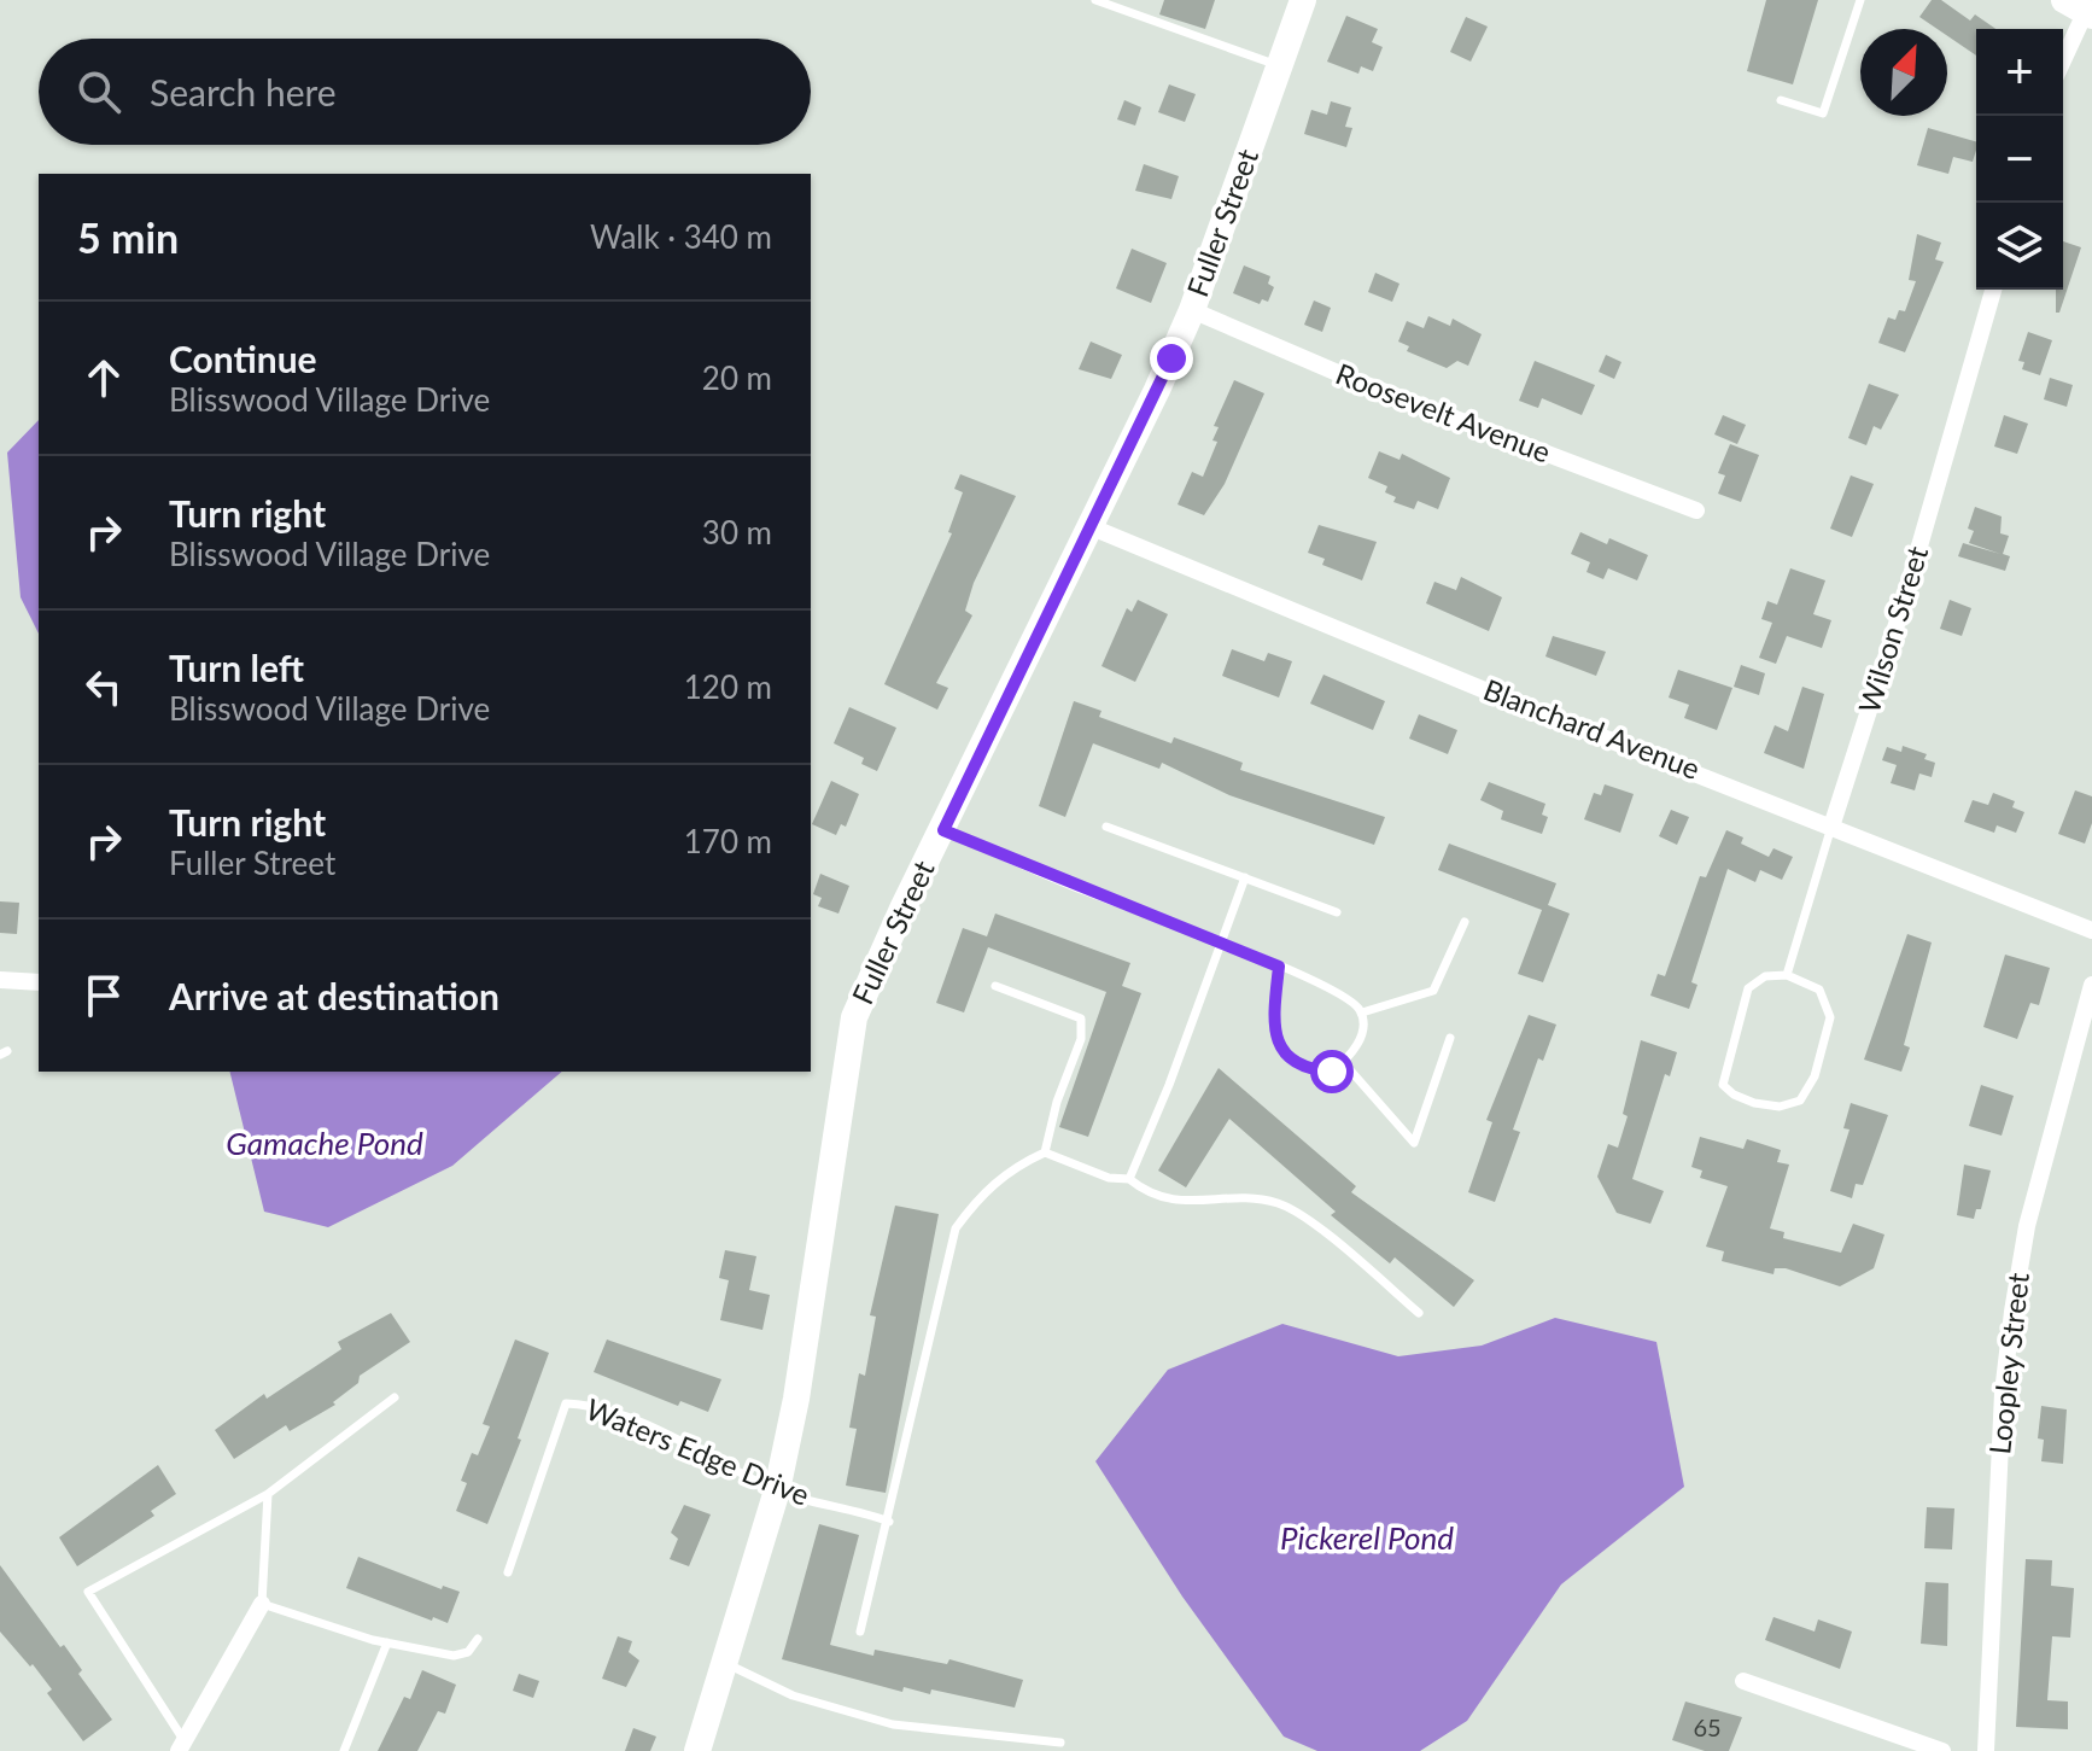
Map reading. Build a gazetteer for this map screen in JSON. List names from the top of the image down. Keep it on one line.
{"streets":{"street":["Fuller Street","Roosevelt Avenue","Wilson Street","Blanchard Avenue","Loopley Street"],"lane":["Waters Edge Drive"]},"crossings":[["Fuller Street","Roosevelt Avenue"],["Fuller Street","Blanchard Avenue"],["Fuller Street","Waters Edge Drive"],["Wilson Street","Blanchard Avenue"]],"water":["Gamache Pond","Pickerel Pond"],"house_numbers":["65"],"north":"top right","page":{"map_buttons":["+","−"],"search":"Search here","heading":["5 min","Walk · 340 m"],"list":[["Continue","Blisswood Village Drive","20 m"],["Turn right","Blisswood Village Drive","30 m"],["Turn left","Blisswood Village Drive","120 m"],["Turn right","Fuller Street","170 m"],"Arrive at destination"]}}
